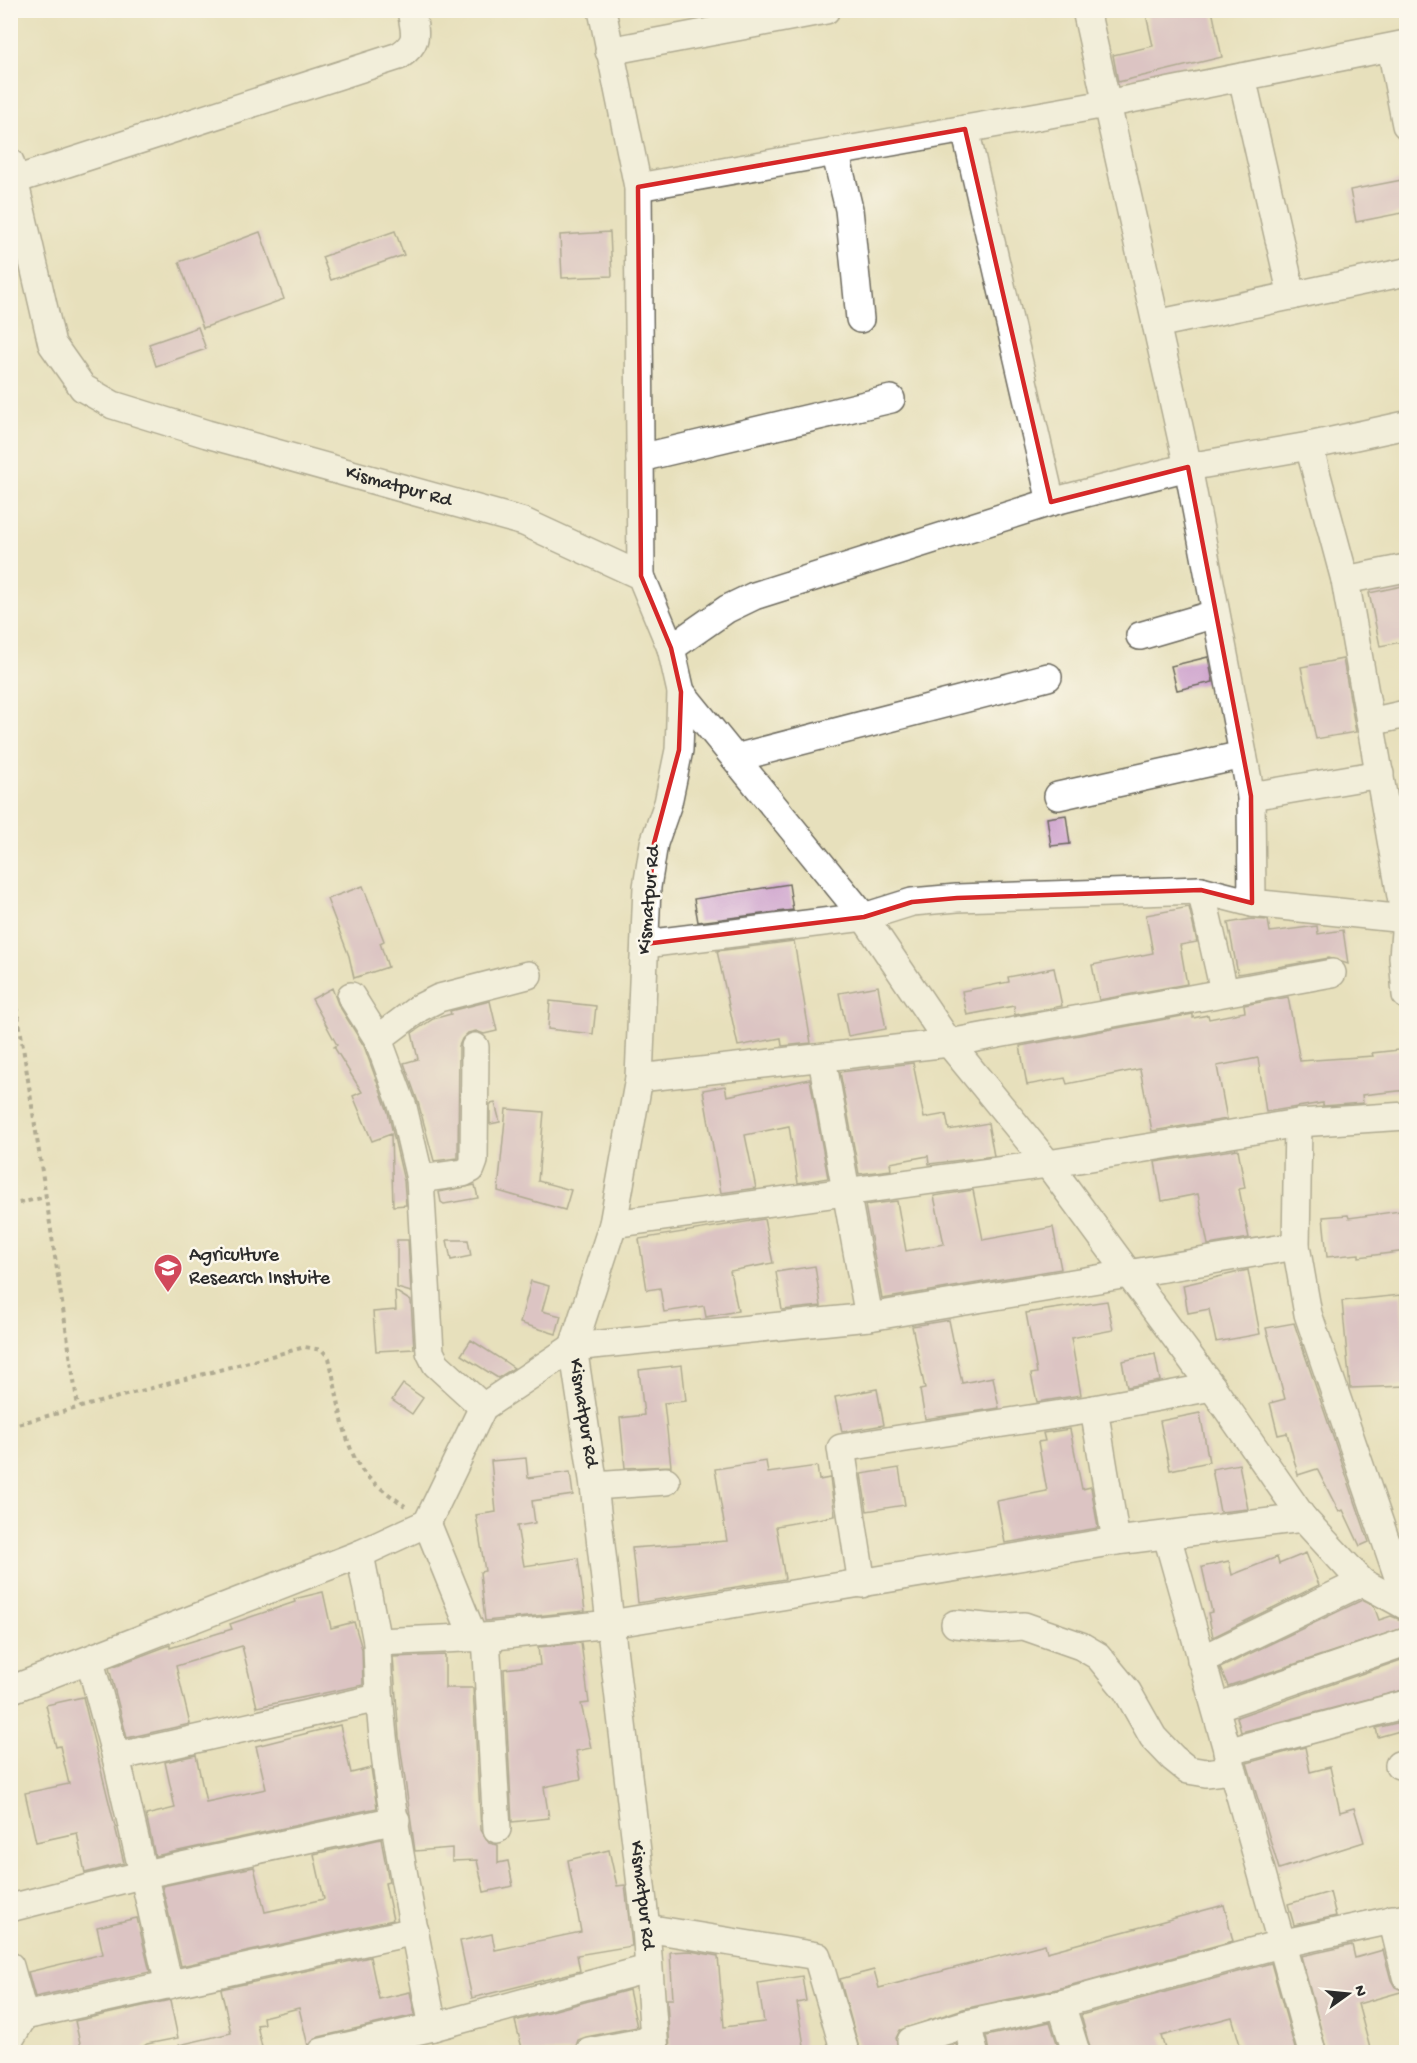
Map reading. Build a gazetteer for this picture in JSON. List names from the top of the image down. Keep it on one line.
{"streets":{"street":["Kismatpur Rd"]},"places":{"school or university":["Agriculture Research Instuite"]},"north":"right"}
